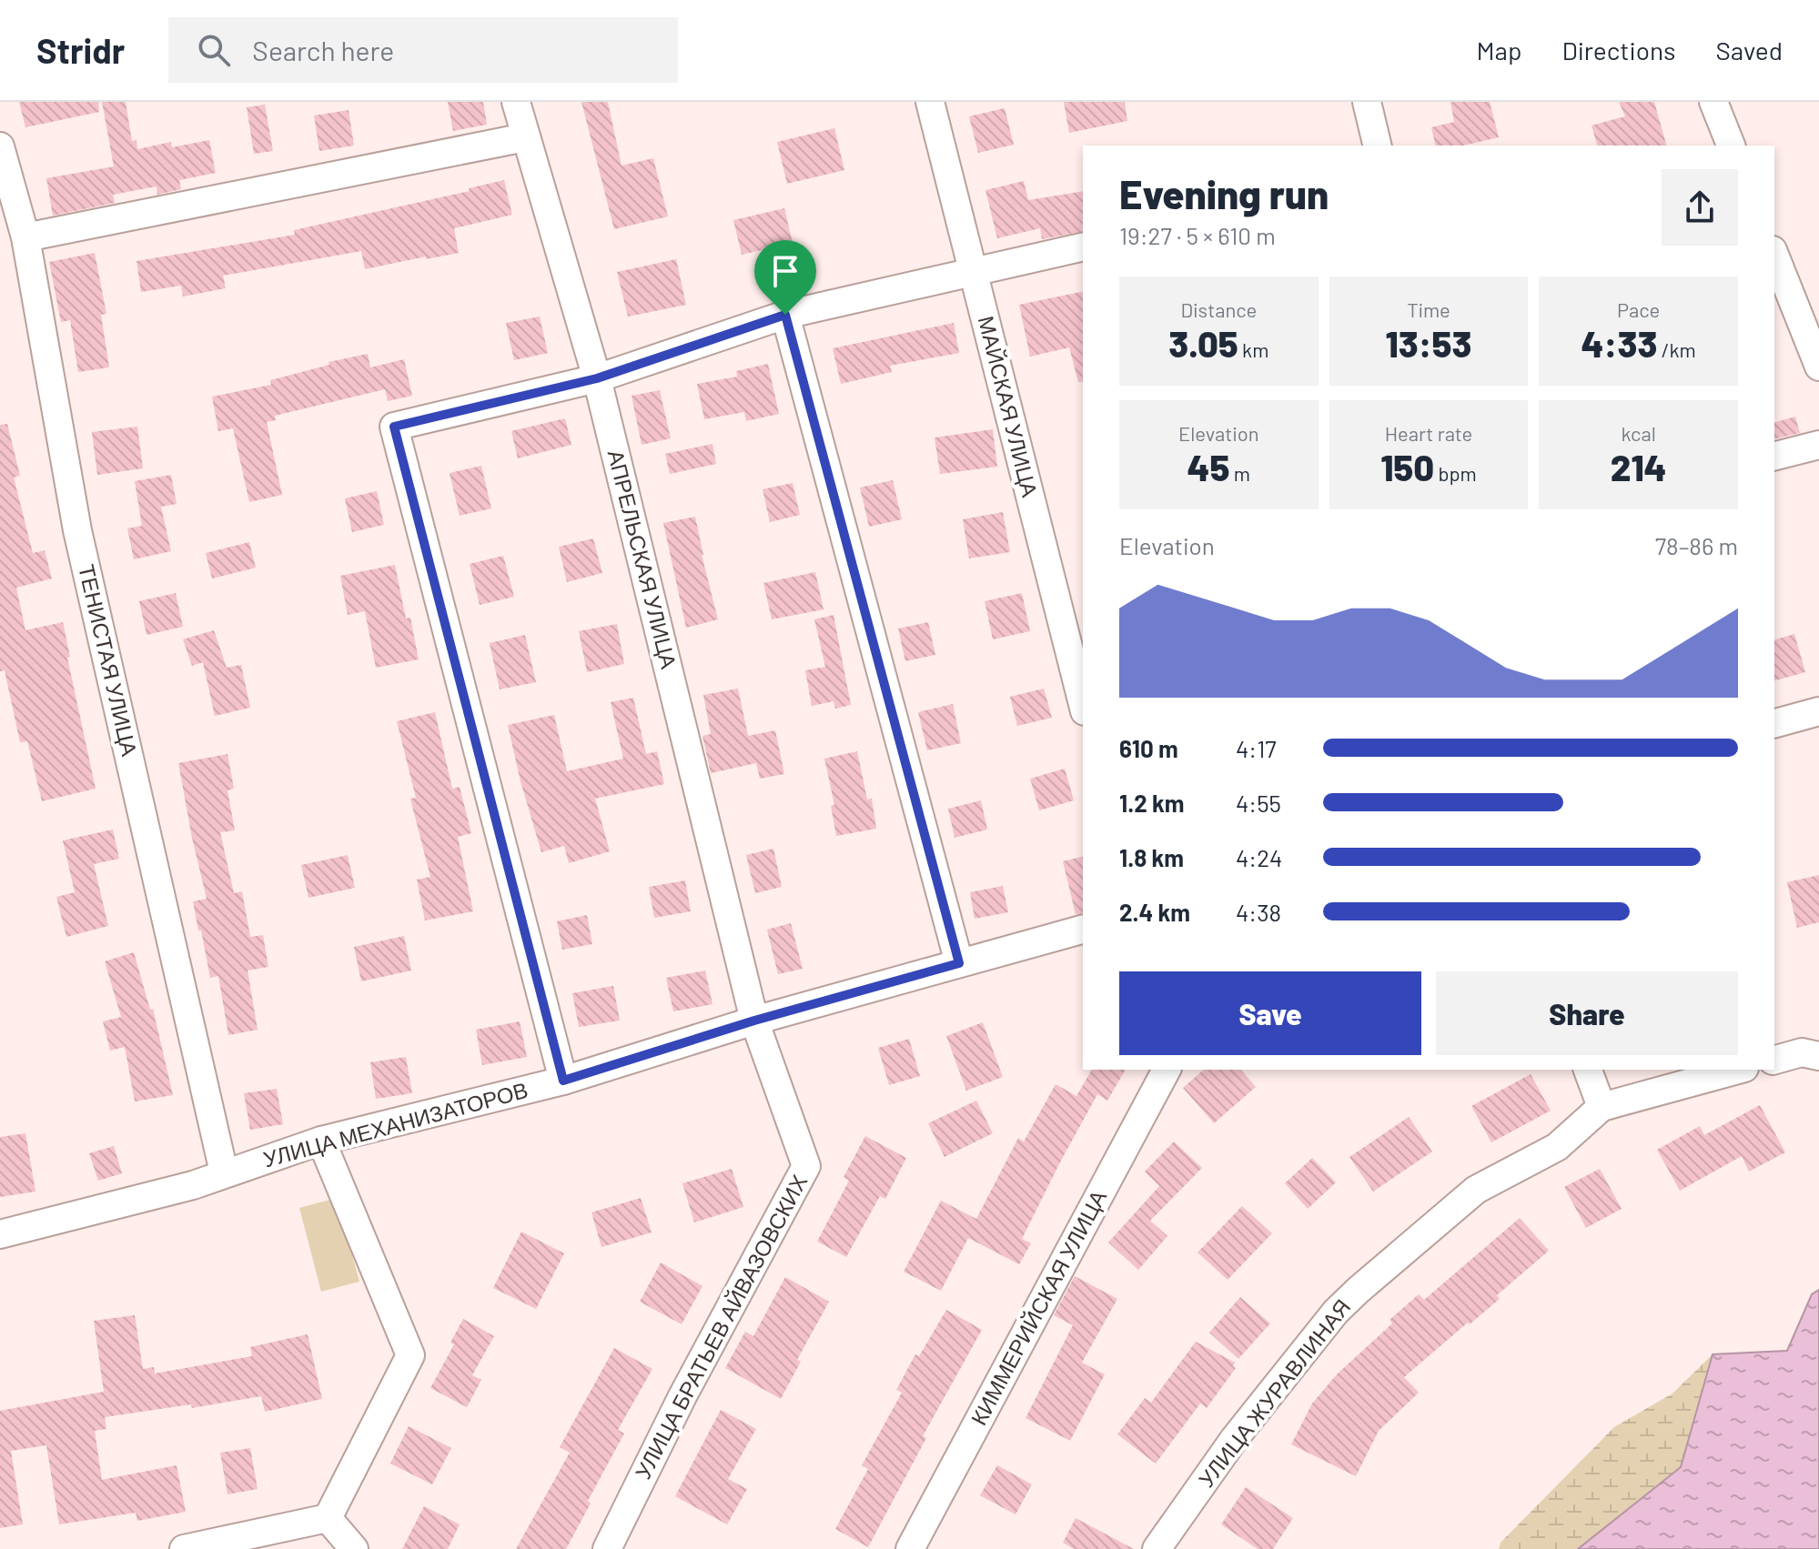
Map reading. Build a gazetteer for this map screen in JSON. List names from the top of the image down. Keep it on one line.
{"streets":{"street":["МАЙСКАЯ УЛИЦА","АПРЕЛЬСКАЯ УЛИЦА","ТЕНИСТАЯ УЛИЦА","УЛИЦА МЕХАНИЗАТОРОВ","КИММЕРИЙСКАЯ УЛИЦА","УЛИЦА БРАТЬЕВ АЙВАЗОВСКИХ","УЛИЦА ЖУРАВЛИНАЯ"]},"crossings":[["АПРЕЛЬСКАЯ УЛИЦА","УЛИЦА МЕХАНИЗАТОРОВ"],["АПРЕЛЬСКАЯ УЛИЦА","УЛИЦА БРАТЬЕВ АЙВАЗОВСКИХ"],["ТЕНИСТАЯ УЛИЦА","УЛИЦА МЕХАНИЗАТОРОВ"],["УЛИЦА МЕХАНИЗАТОРОВ","УЛИЦА БРАТЬЕВ АЙВАЗОВСКИХ"]],"page":{"header":"Stridr","search":"Search here","nav":["Map","Directions","Saved"],"heading":["Evening run","19:27 · 5 × 610 m"],"stats":[["Distance","3.05 km"],["Time","13:53"],["Pace","4:33 /km"],["Elevation","45 m"],["Heart rate","150 bpm"],["kcal","214"]],"chart":["Elevation","78–86 m"],"list":[{"name":"610 m","note":"4:17"},{"name":"1.2 km","note":"4:55"},{"name":"1.8 km","note":"4:24"},{"name":"2.4 km","note":"4:38"}],"buttons":["Save","Share"]}}
